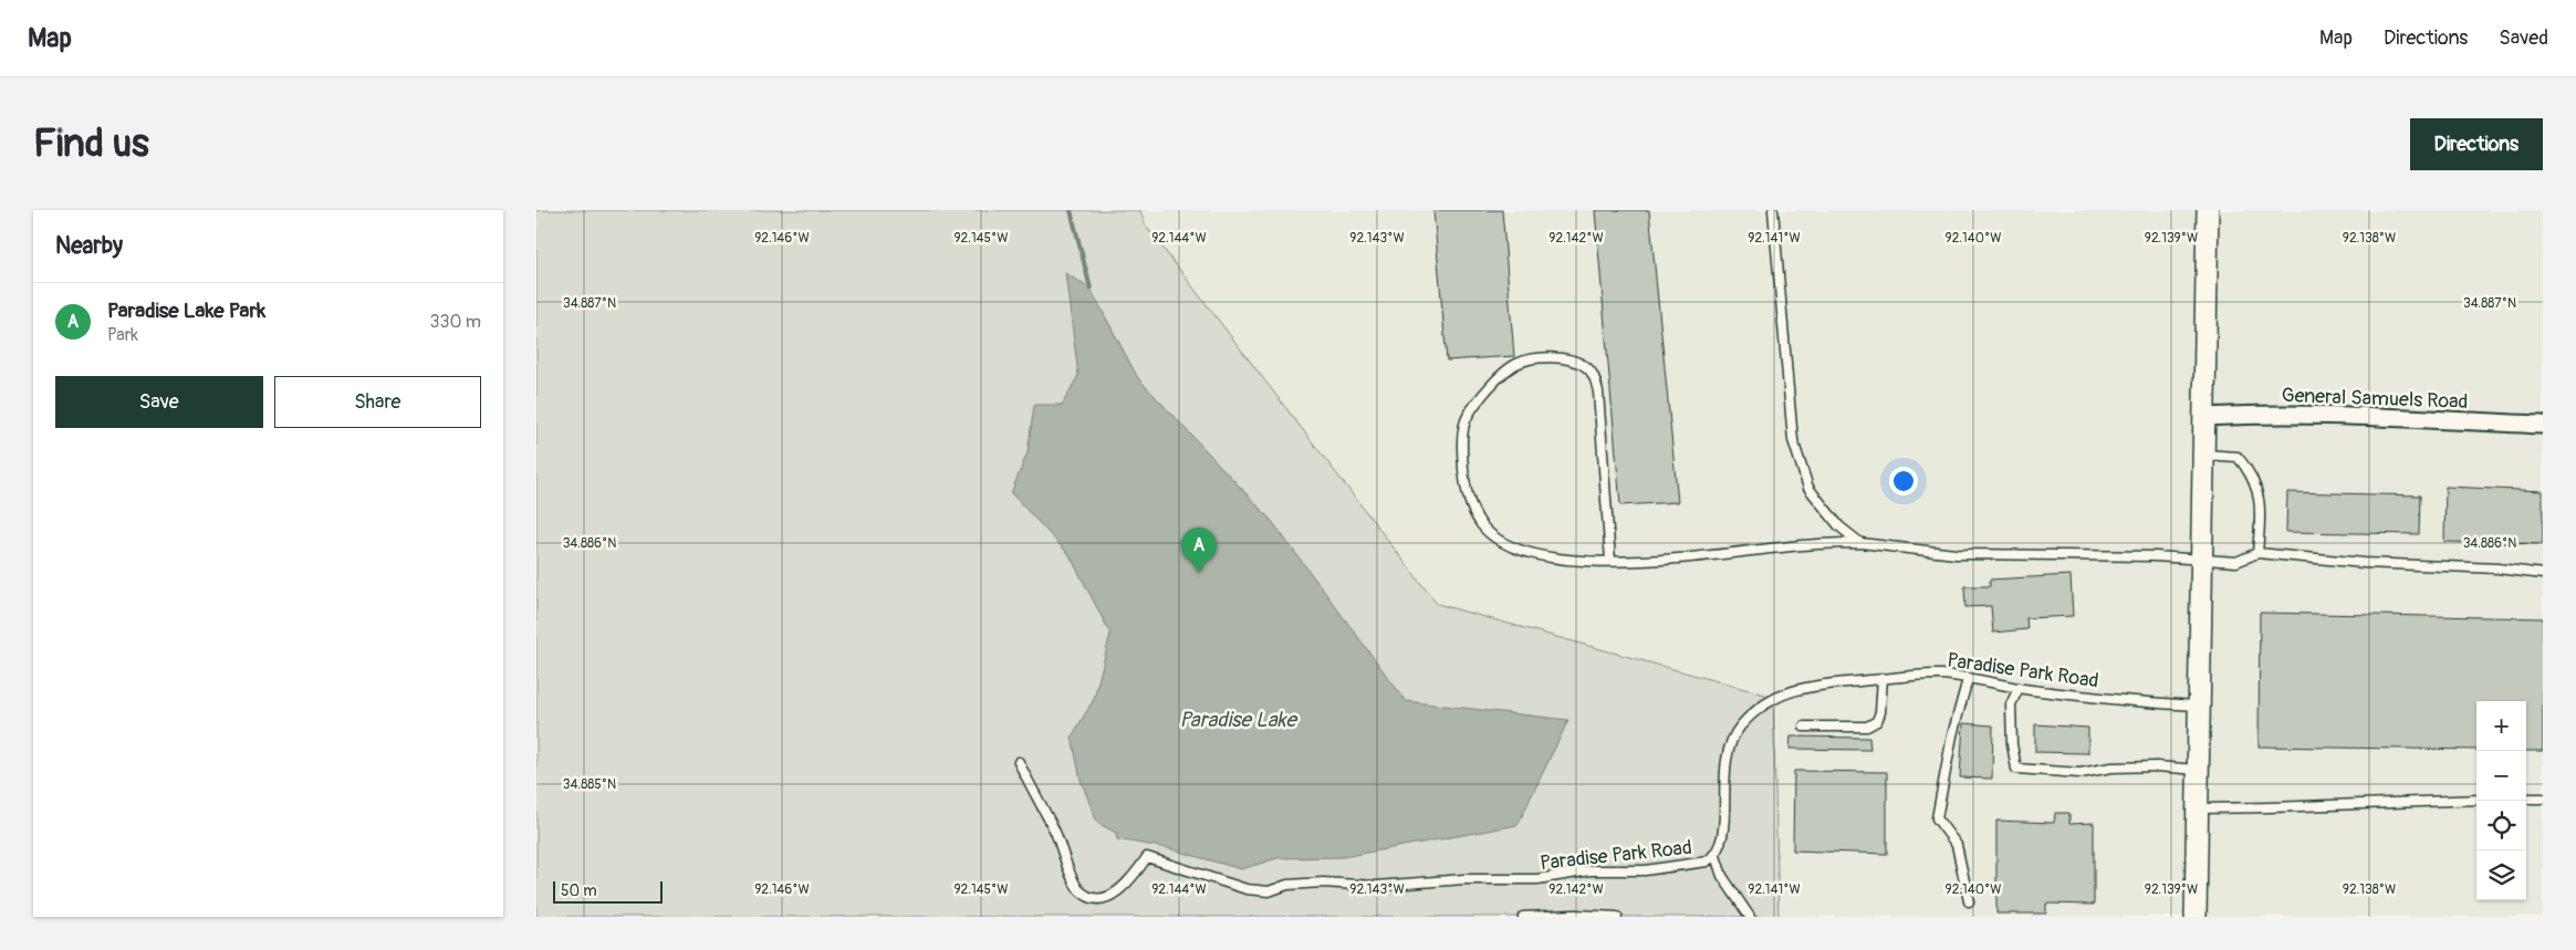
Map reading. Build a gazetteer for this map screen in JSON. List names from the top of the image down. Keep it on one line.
{"streets":{"street":["General Samuels Road"],"lane":["Paradise Park Road"]},"water":["Paradise Lake"],"scale_bar":"50 m","page":{"header":"Map","nav":["Map","Directions","Saved"],"buttons":["Directions",["Save","Share"]],"title":"Find us","heading":"Nearby","list":[{"mark":"A","name":"Paradise Lake Park","note":"Park","value":"330 m"}],"pins":"A","map_buttons":["+","−"],"scale":"50 m"},"coordinates":["92.146°W","92.145°W","92.144°W","92.143°W","92.142°W","92.141°W","92.140°W","92.139°W","92.138°W","34.887°N","34.886°N","34.885°N"]}
